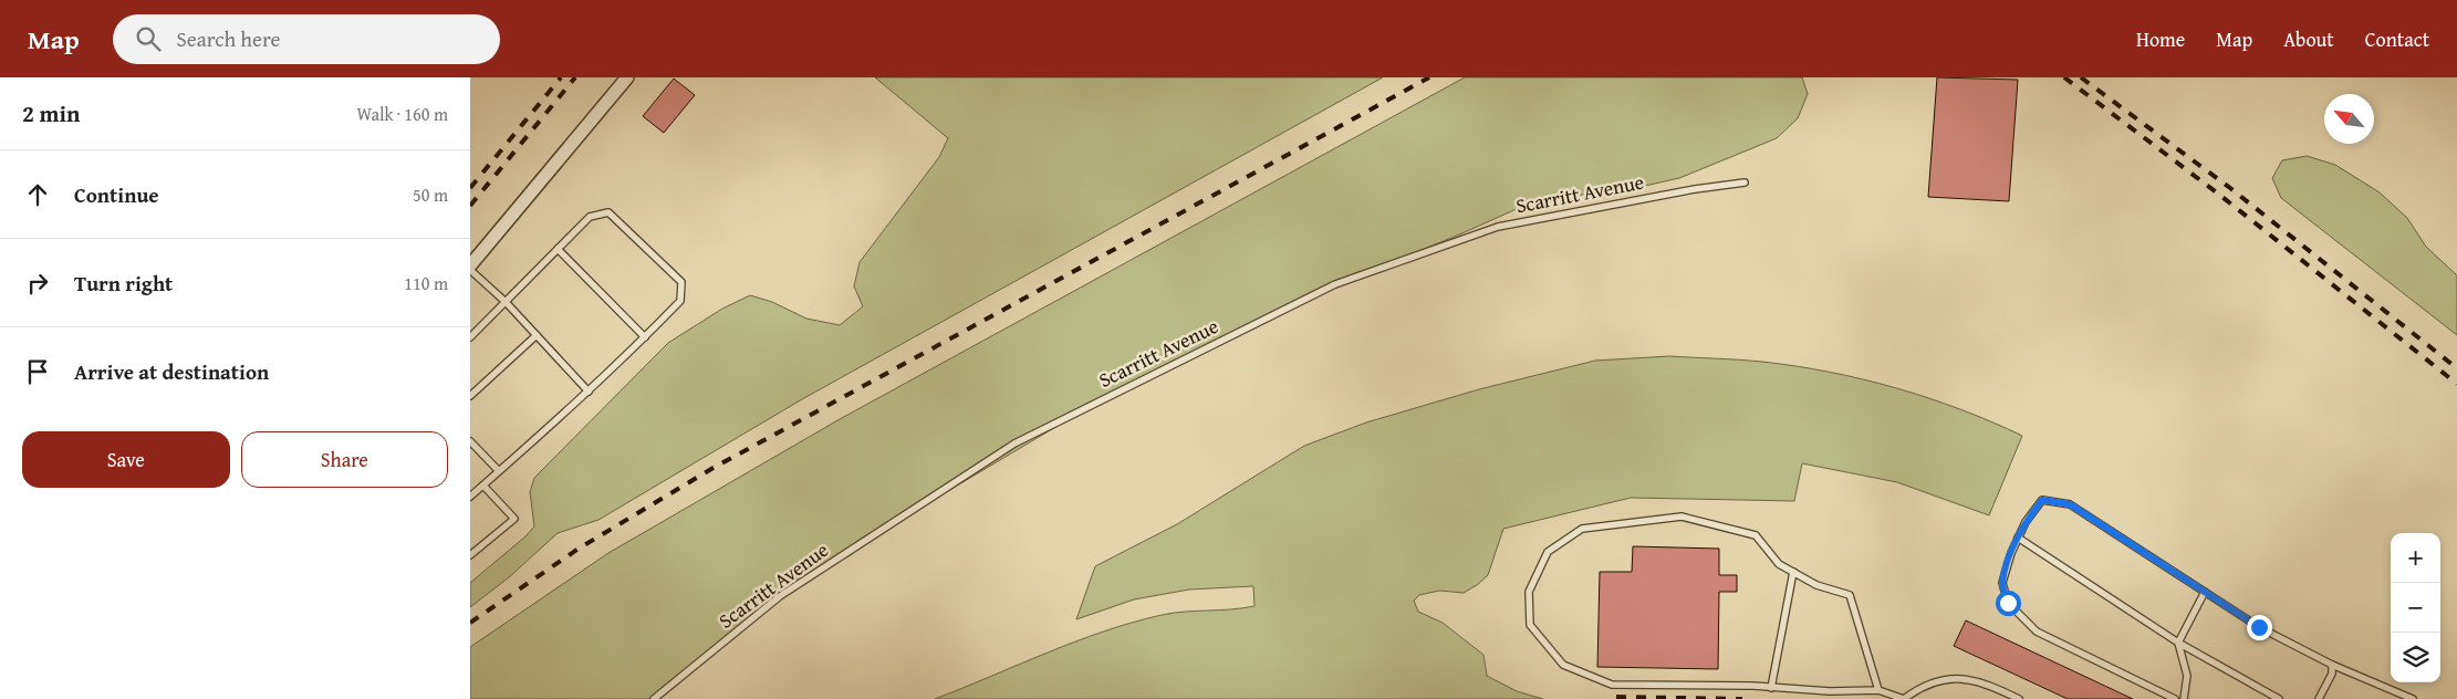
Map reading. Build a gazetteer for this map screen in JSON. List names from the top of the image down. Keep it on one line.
{"streets":{"lane":["Scarritt Avenue"]},"north":"top left","page":{"header":"Map","search":"Search here","nav":["Home","Map","About","Contact"],"heading":["2 min","Walk · 160 m"],"list":[["Continue","50 m"],["Turn right","110 m"],"Arrive at destination"],"buttons":["Save","Share"],"map_buttons":["+","−"]}}
